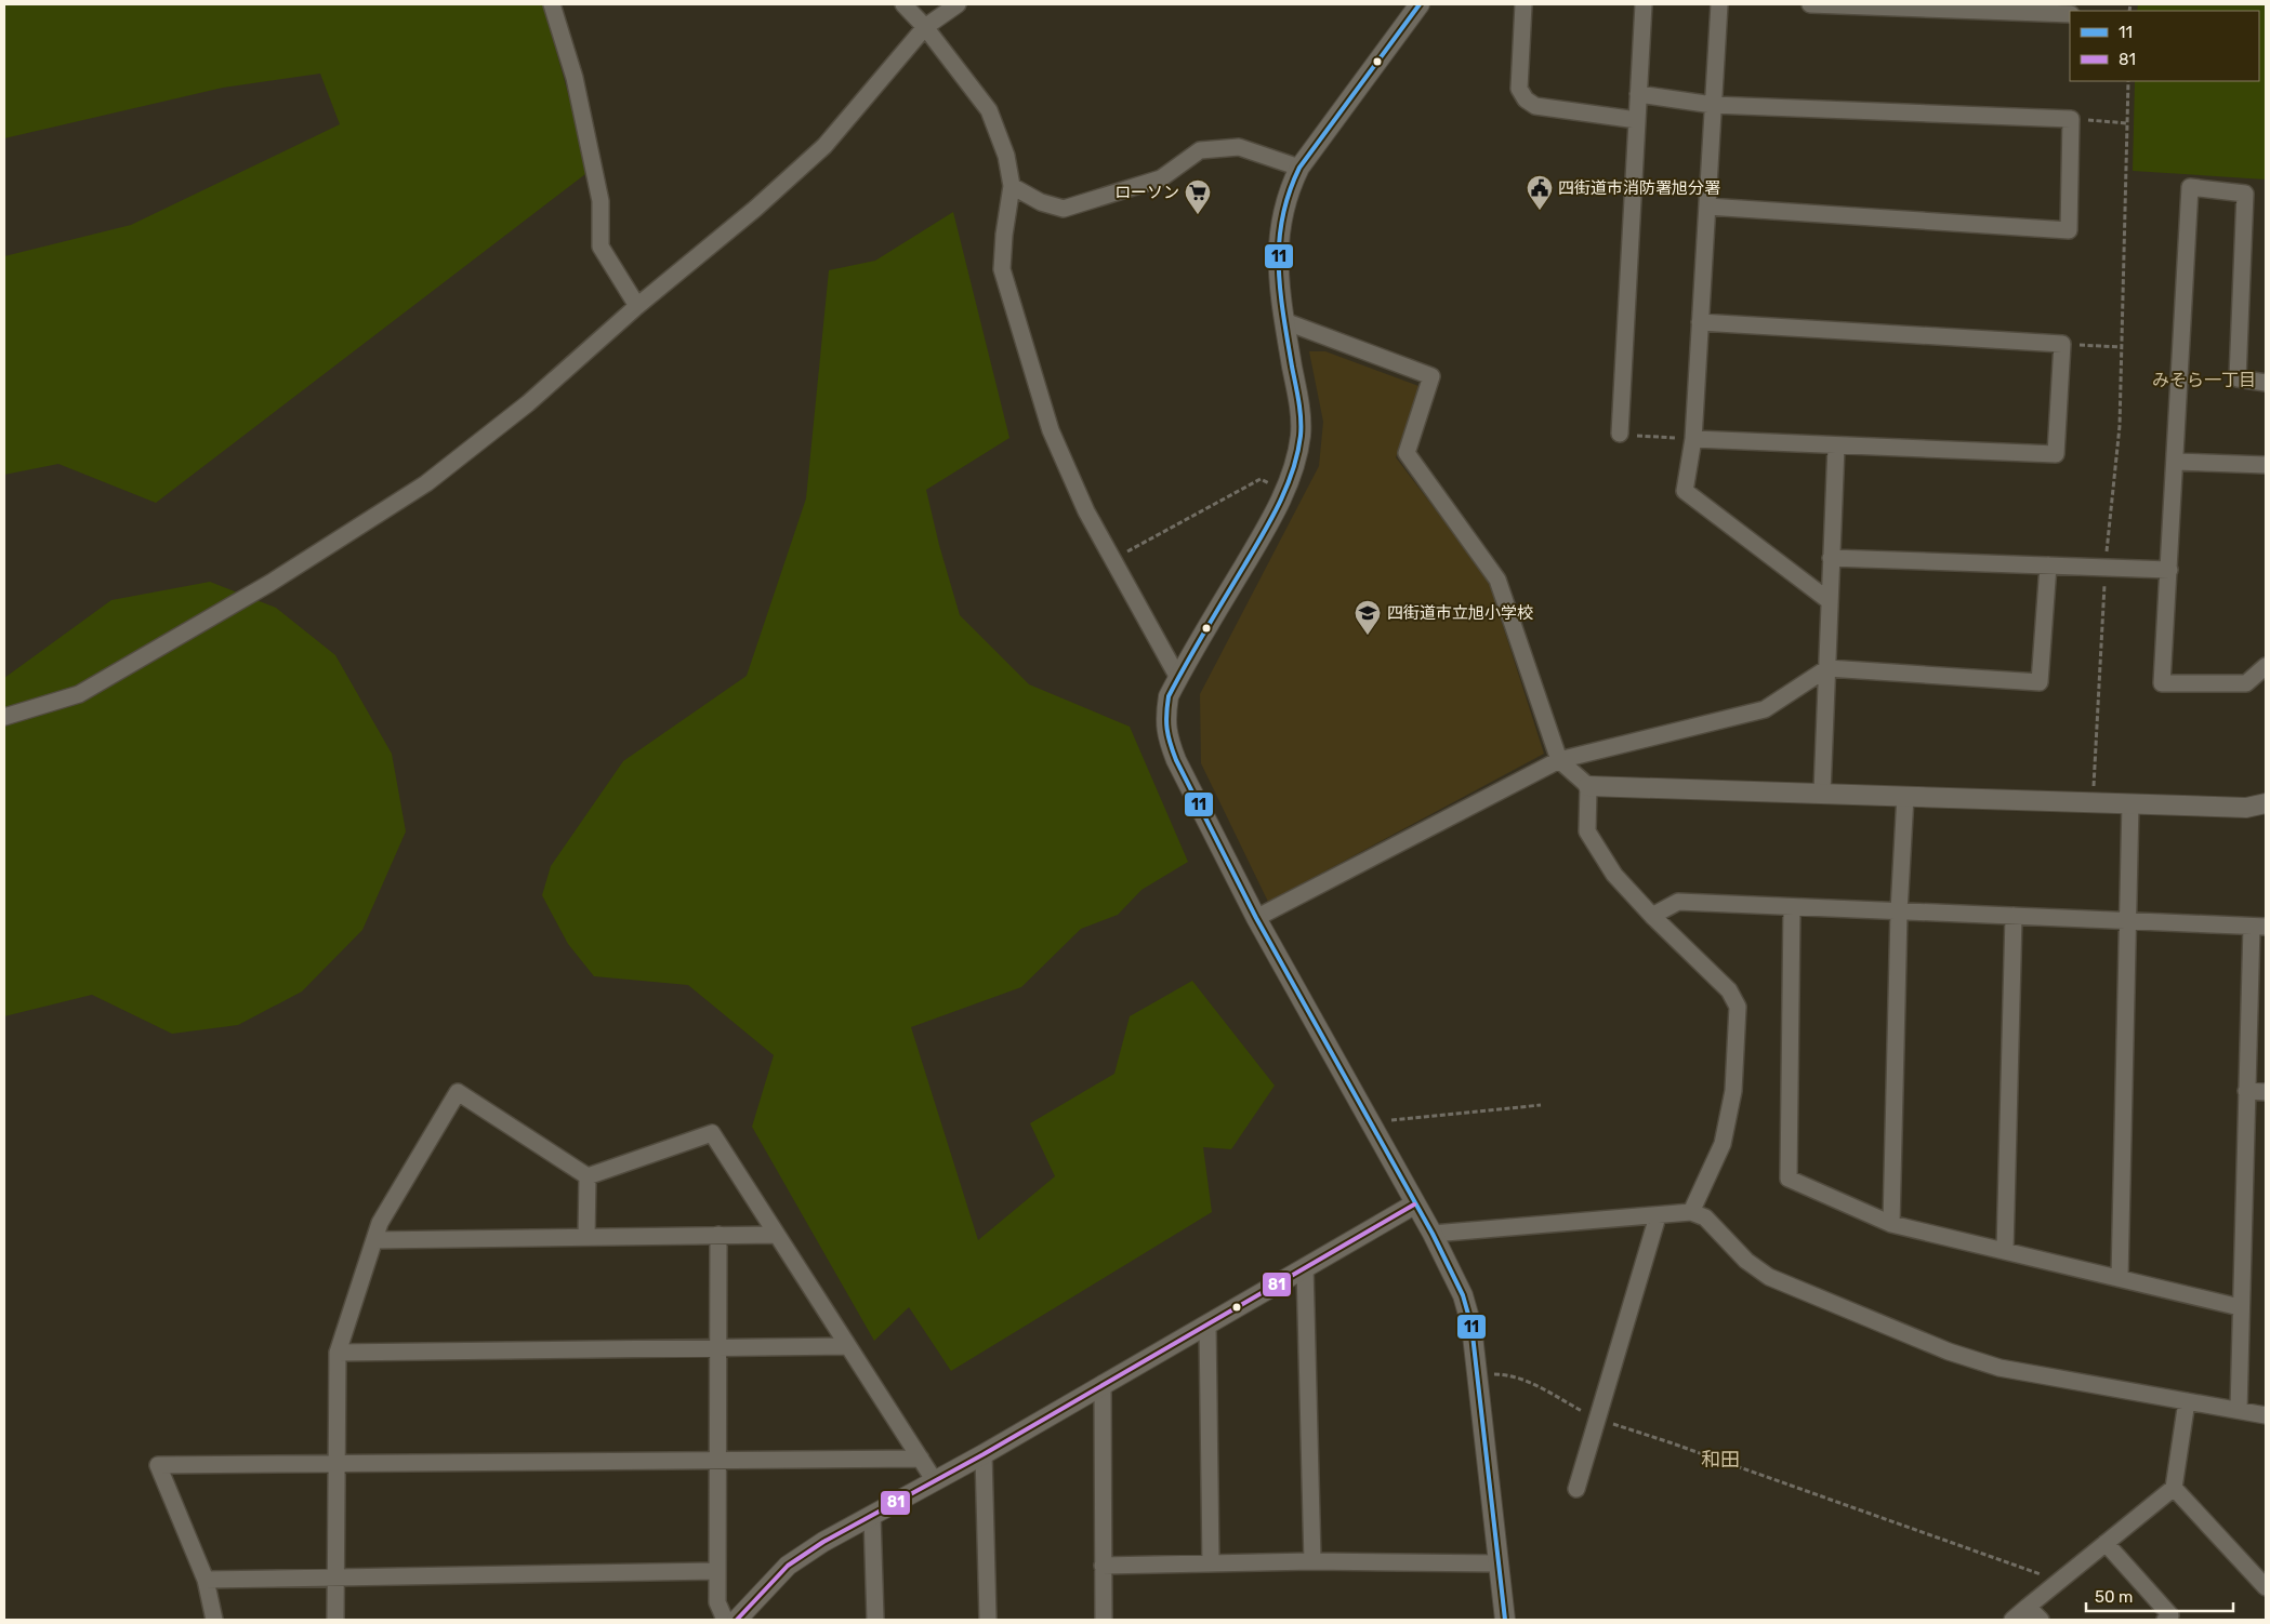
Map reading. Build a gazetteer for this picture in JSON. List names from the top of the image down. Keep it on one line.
{"districts":["みそら一丁目","和田"],"places":{"public building":["四街道市消防署旭分署"],"supermarket":["ローソン"],"school or university":["四街道市立旭小学校"]},"lines":["transit line 11","transit line 81"],"legend":["11","81"],"scale_bar":"50 m"}
